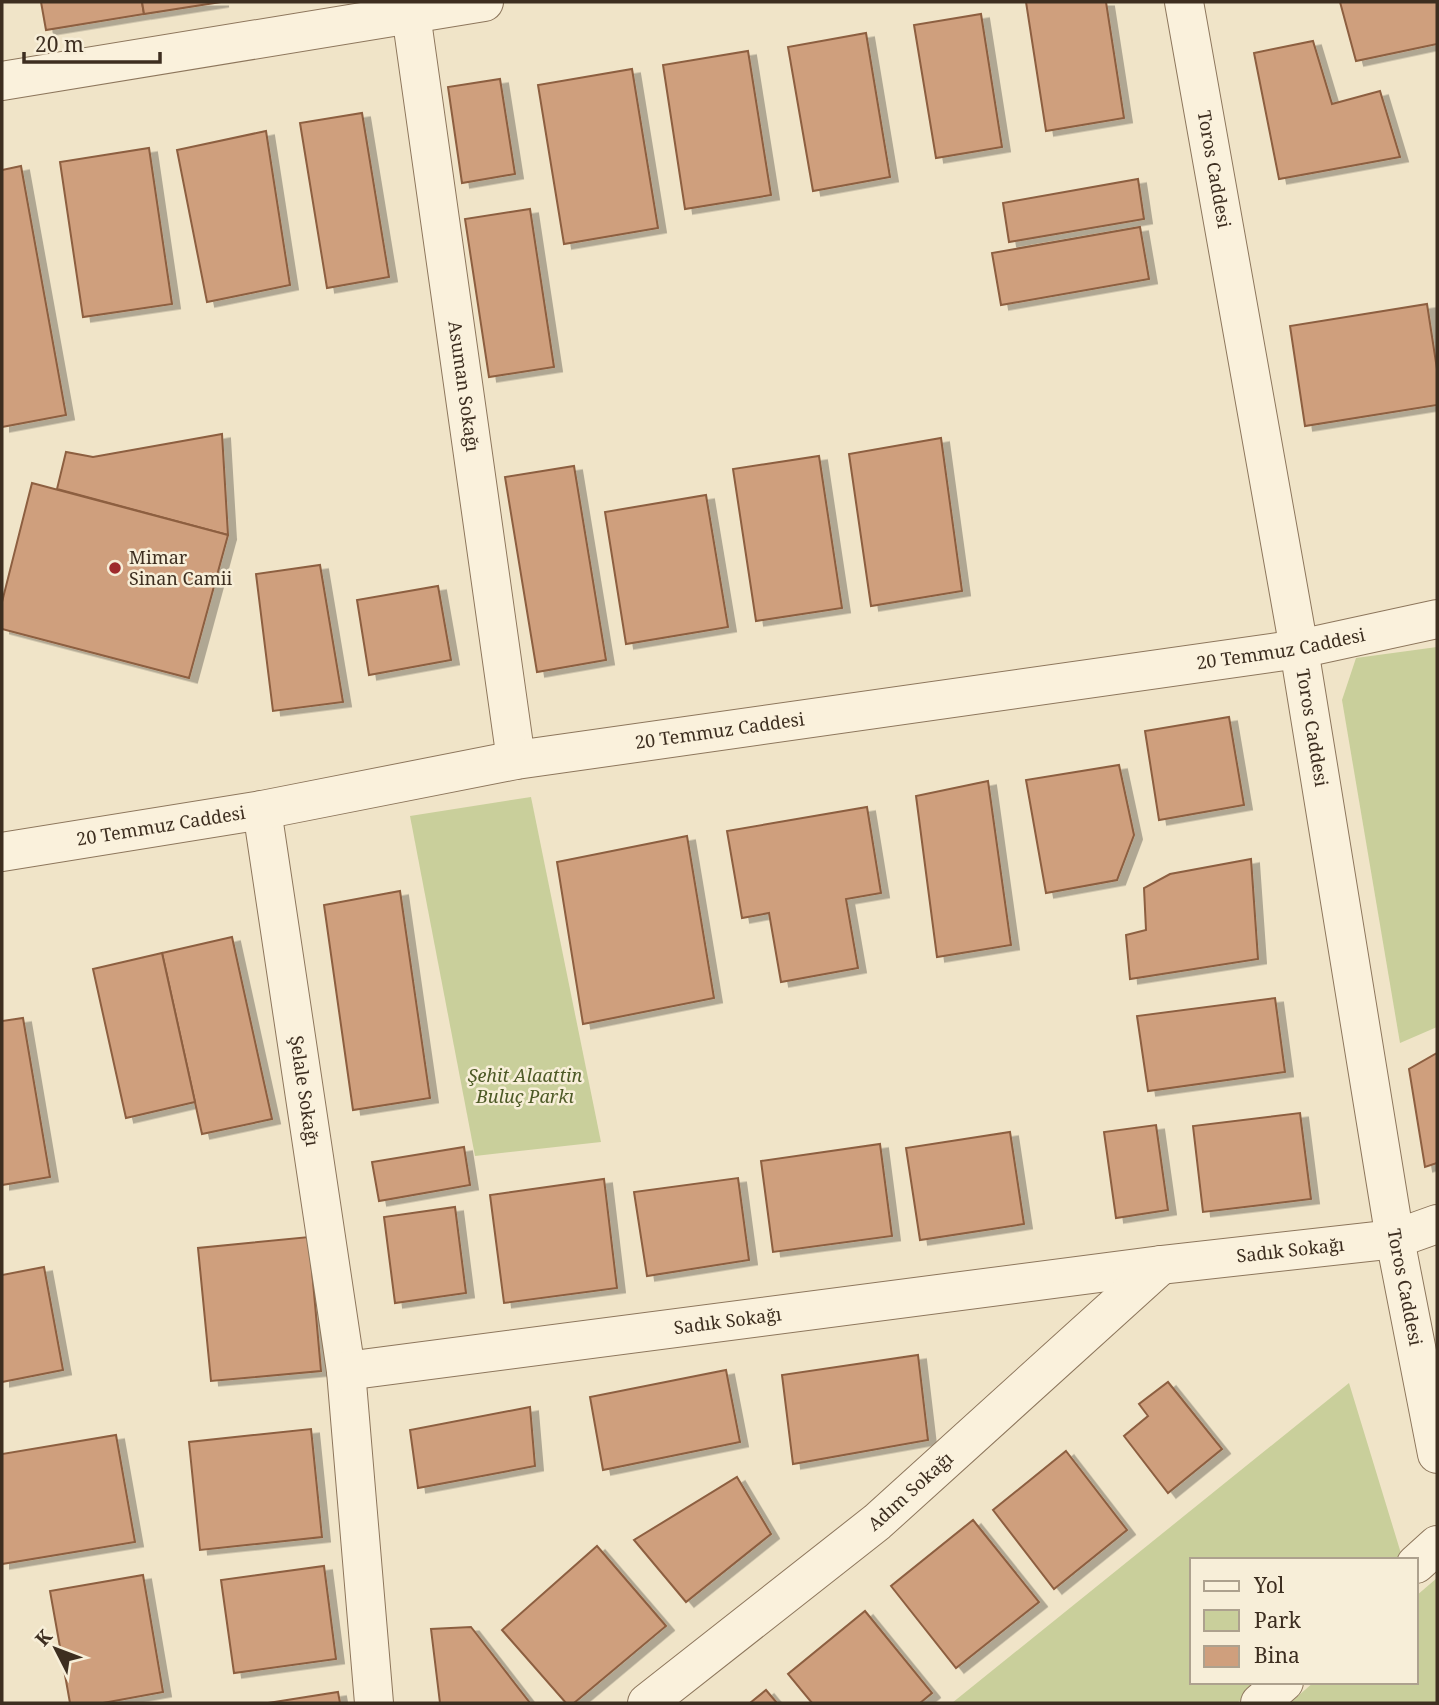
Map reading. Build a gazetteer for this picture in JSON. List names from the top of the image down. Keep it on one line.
{"streets":{"street":["Toros Caddesi","Asuman Sokağı","20 Temmuz Caddesi","Şelale Sokağı","Sadık Sokağı","Adım Sokağı"]},"crossings":[["Toros Caddesi","20 Temmuz Caddesi"],["Toros Caddesi","Sadık Sokağı"],["Asuman Sokağı","20 Temmuz Caddesi"],["20 Temmuz Caddesi","Şelale Sokağı"],["Şelale Sokağı","Sadık Sokağı"],["Sadık Sokağı","Adım Sokağı"]],"parks":["Şehit Alaattin Buluç Parkı"],"places":["Mimar Sinan Camii"],"legend":["Yol","Park","Bina"],"scale_bar":"20 m","north":"top left"}
